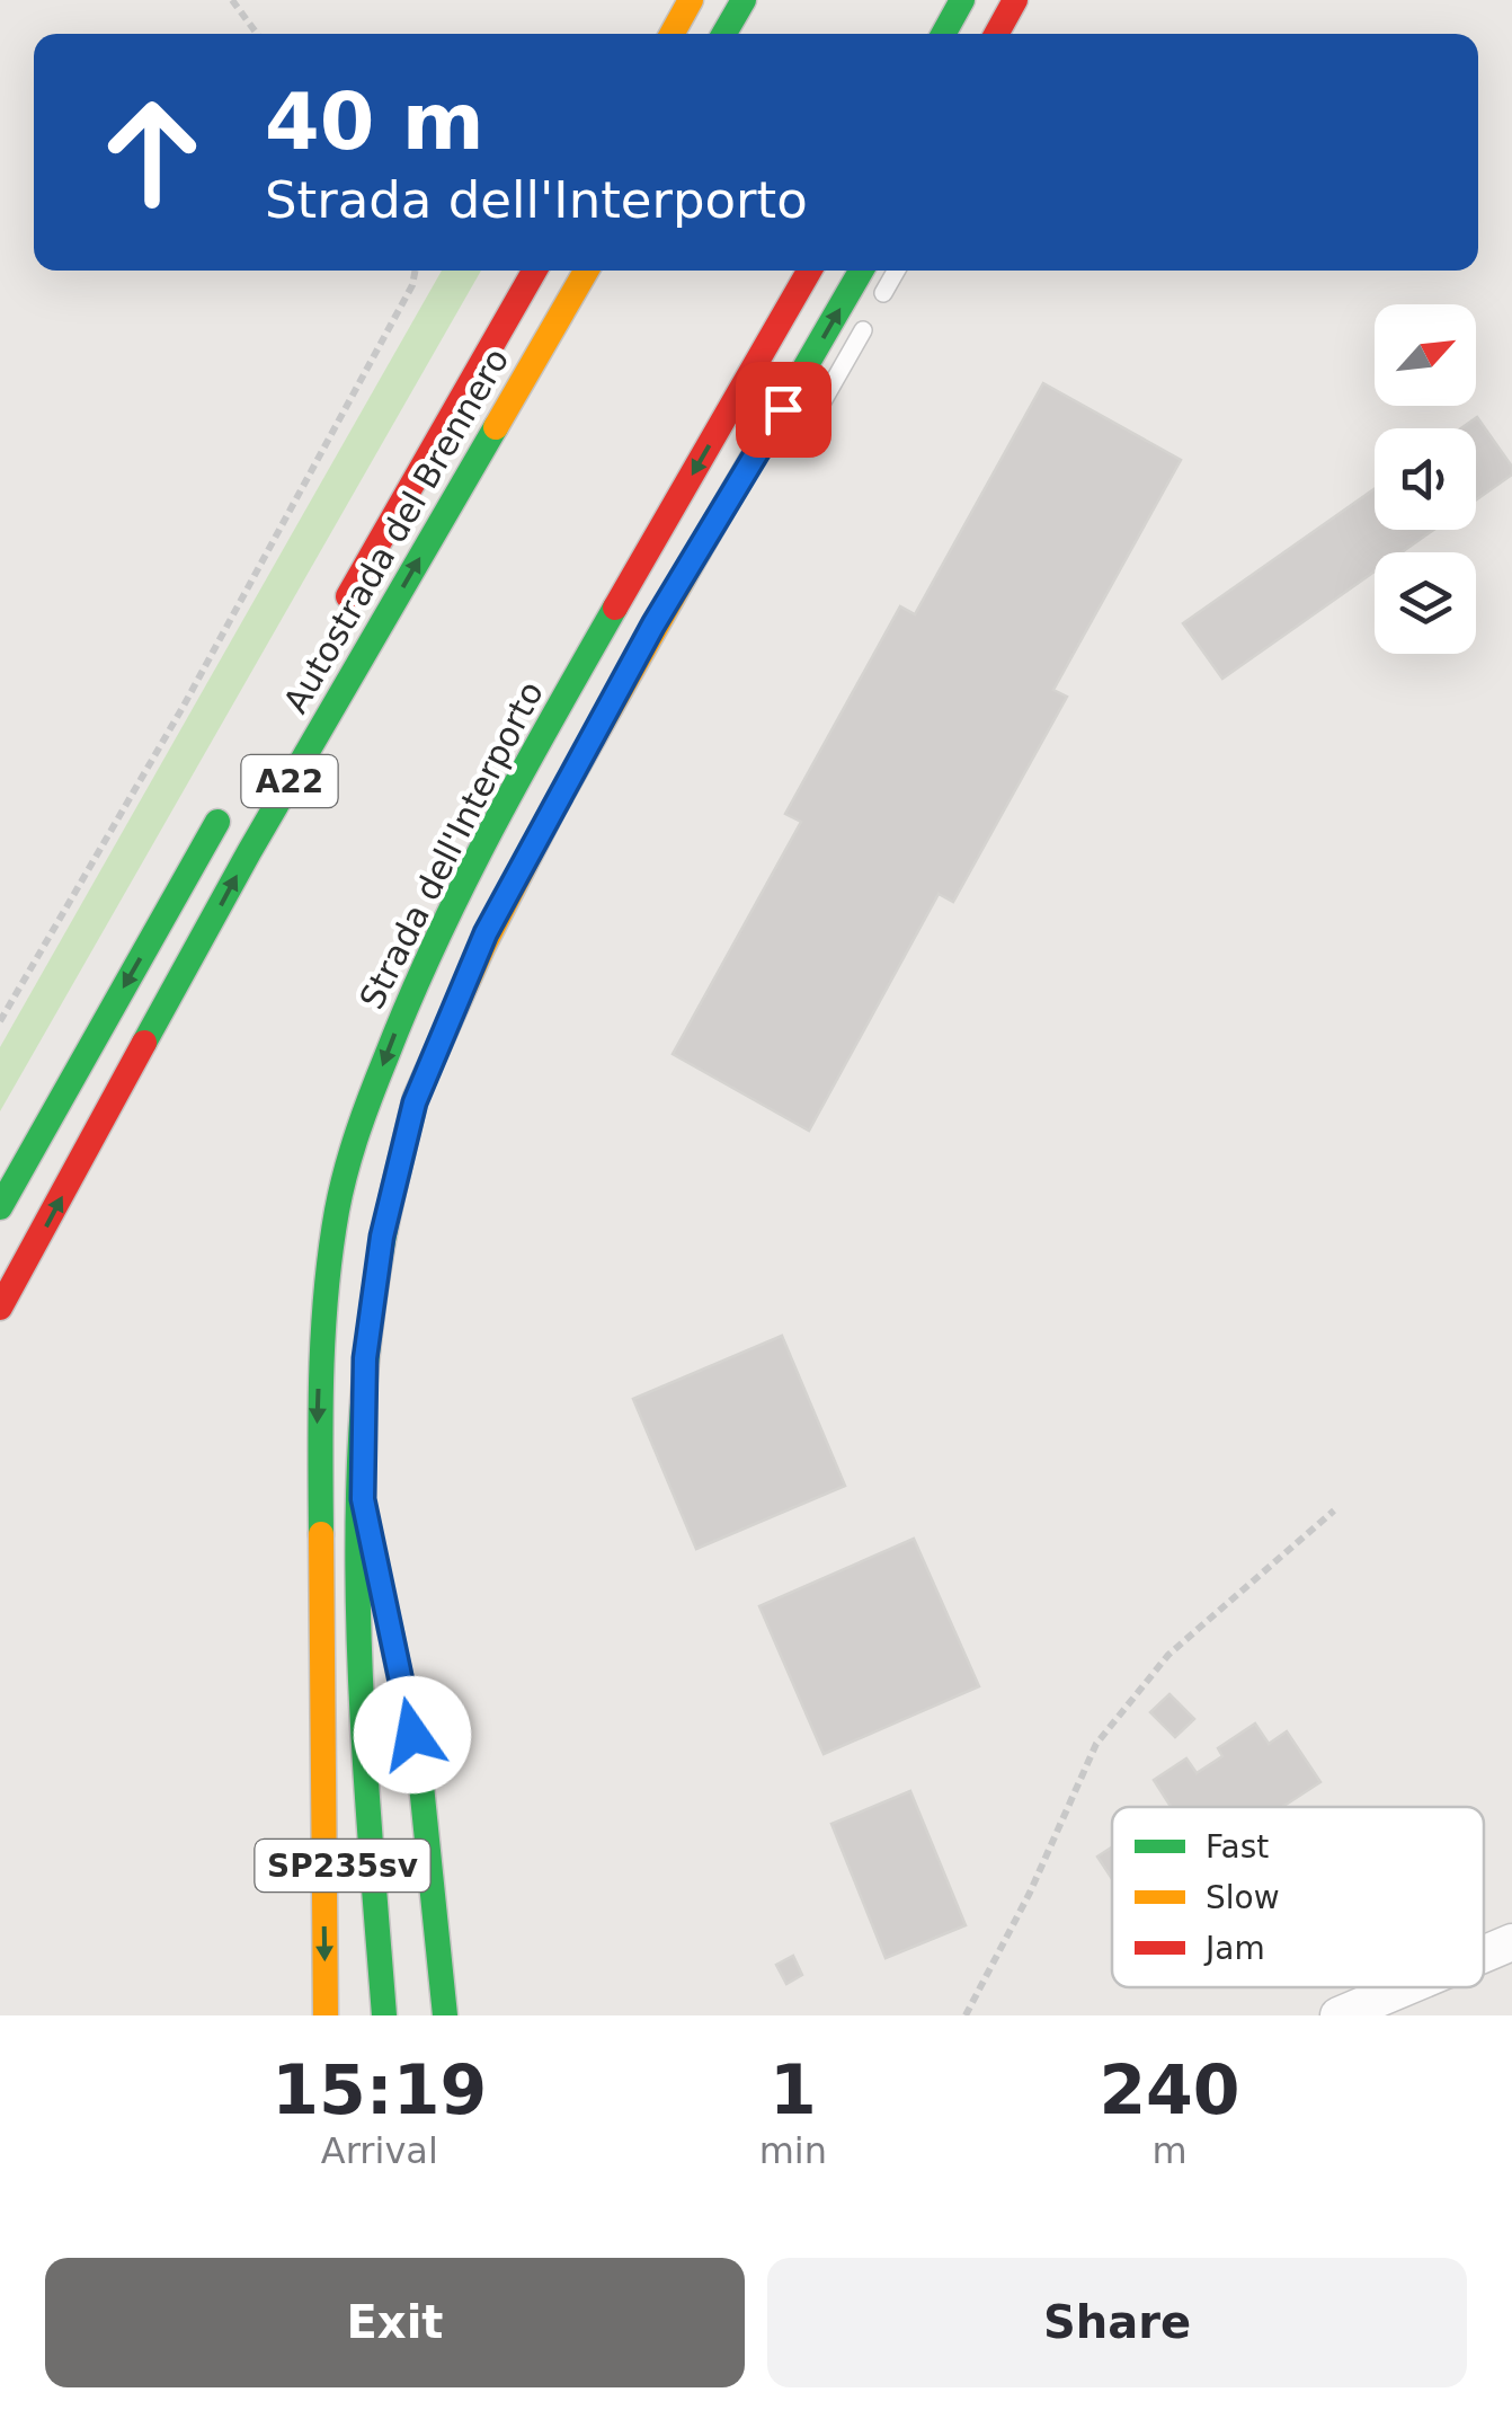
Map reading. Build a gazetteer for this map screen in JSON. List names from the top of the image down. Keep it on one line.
{"streets":{"highway":["Autostrada del Brennero","A22","Strada dell'Interporto","SP235sv"]},"crossings":[["Strada dell'Interporto","SP235sv"]],"legend":["Fast","Slow","Jam"],"north":"top right","page":{"turn":["40 m","Strada dell'Interporto"],"eta":["15:19","Arrival","1","min","240","m"],"buttons":["Exit","Share"]}}
